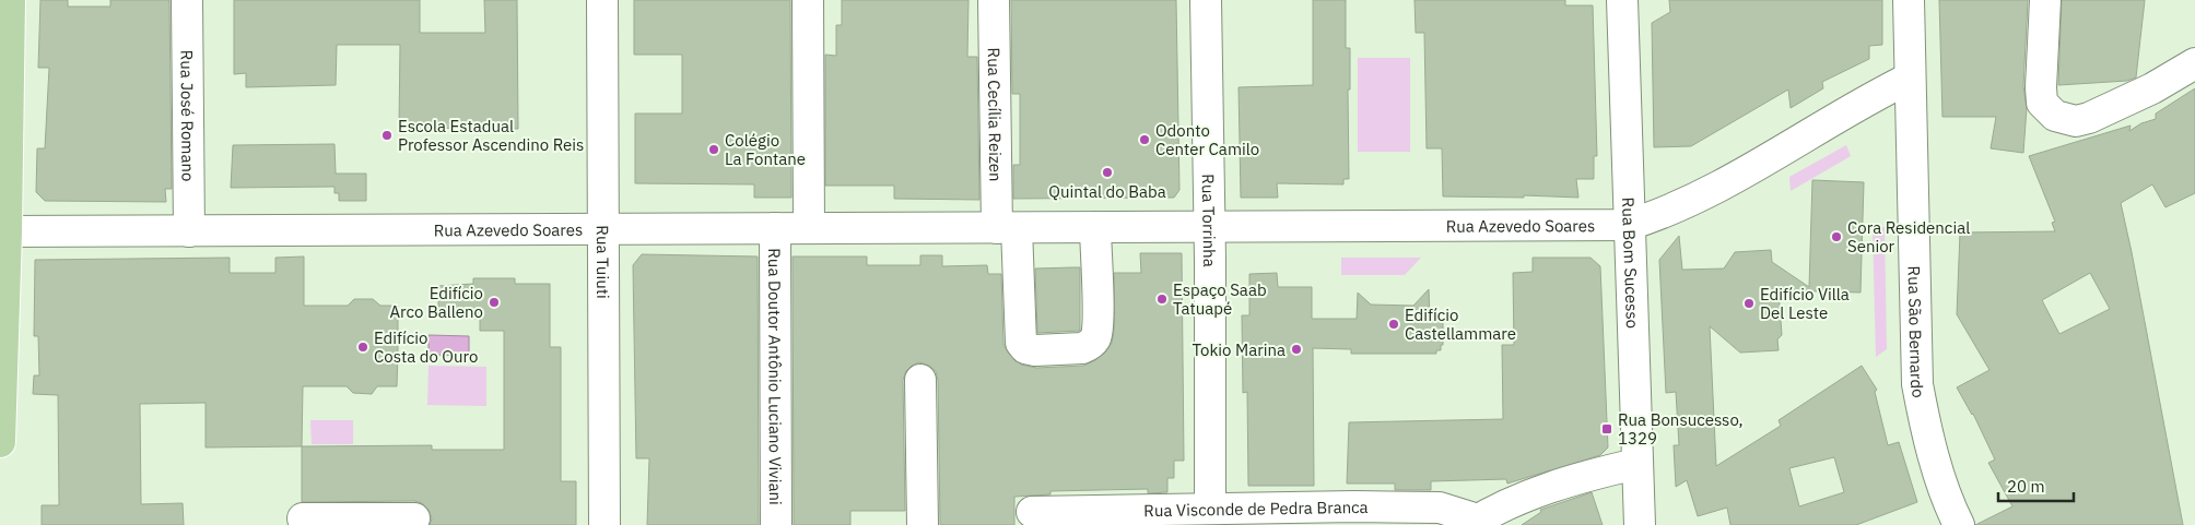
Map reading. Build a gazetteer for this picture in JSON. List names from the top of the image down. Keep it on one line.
{"streets":{"street":["Rua Cecília Reizen","Rua José Romano","Rua Torrinha","Rua Azevedo Soares","Rua Tuiuti","Rua Bom Sucesso","Rua São Bernardo","Rua Doutor Antônio Luciano Viviani","Rua Visconde de Pedra Branca"]},"crossings":[["Rua Cecília Reizen","Rua Azevedo Soares"],["Rua José Romano","Rua Azevedo Soares"],["Rua Torrinha","Rua Azevedo Soares"],["Rua Torrinha","Rua Visconde de Pedra Branca"],["Rua Azevedo Soares","Rua Tuiuti"],["Rua Azevedo Soares","Rua Bom Sucesso"],["Rua Azevedo Soares","Rua São Bernardo"],["Rua Azevedo Soares","Rua Doutor Antônio Luciano Viviani"]],"places":{"other":["Escola Estadual Professor Ascendino Reis","Odonto Center Camilo","Colégio La Fontane","Quintal do Baba","Cora Residencial Senior","Espaço Saab Tatuapé","Edifício Arco Balleno","Edifício Villa Del Leste","Edifício Castellammare","Edifício Costa do Ouro","Tokio Marina"],"transit":["Rua Bonsucesso, 1329"]},"scale_bar":"20 m"}
